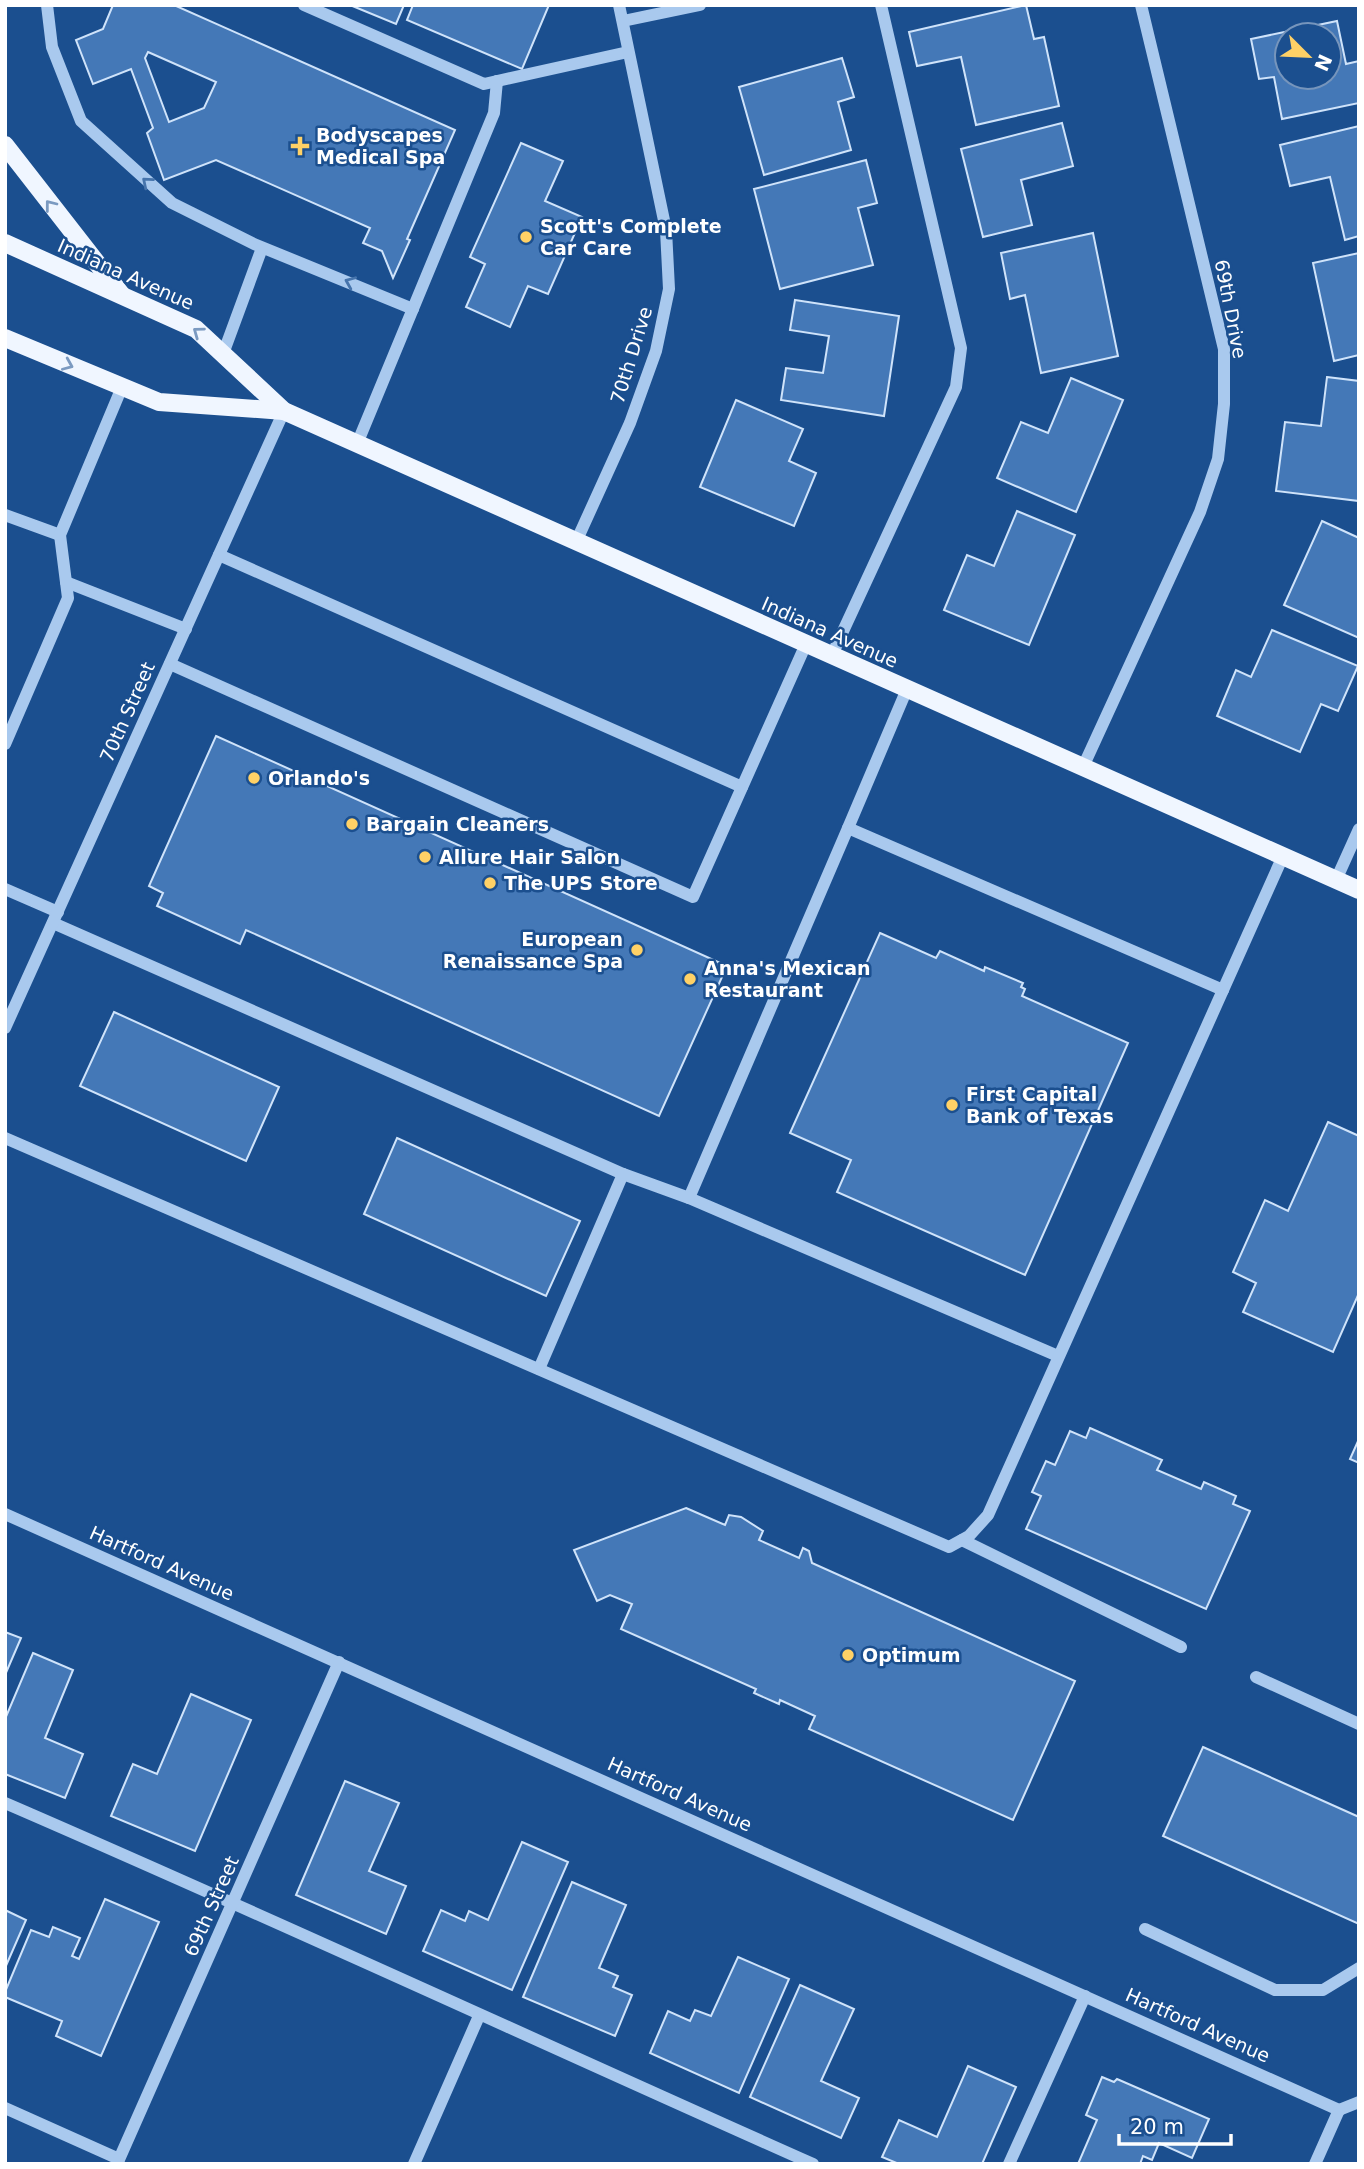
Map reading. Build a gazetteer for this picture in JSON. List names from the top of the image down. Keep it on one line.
{"streets":{"main road":["Indiana Avenue"],"street":["69th Drive","70th Drive","70th Street","Hartford Avenue","69th Street"]},"crossings":[["Indiana Avenue","69th Drive"],["Indiana Avenue","70th Drive"],["Indiana Avenue","70th Street"],["Hartford Avenue","69th Street"]],"places":{"health":["Bodyscapes Medical Spa"],"other":["Scott's Complete Car Care","Orlando's","Bargain Cleaners","Allure Hair Salon","The UPS Store","European Renaissance Spa","Anna's Mexican Restaurant","First Capital Bank of Texas","Optimum"]},"scale_bar":"20 m","north":"bottom right"}
